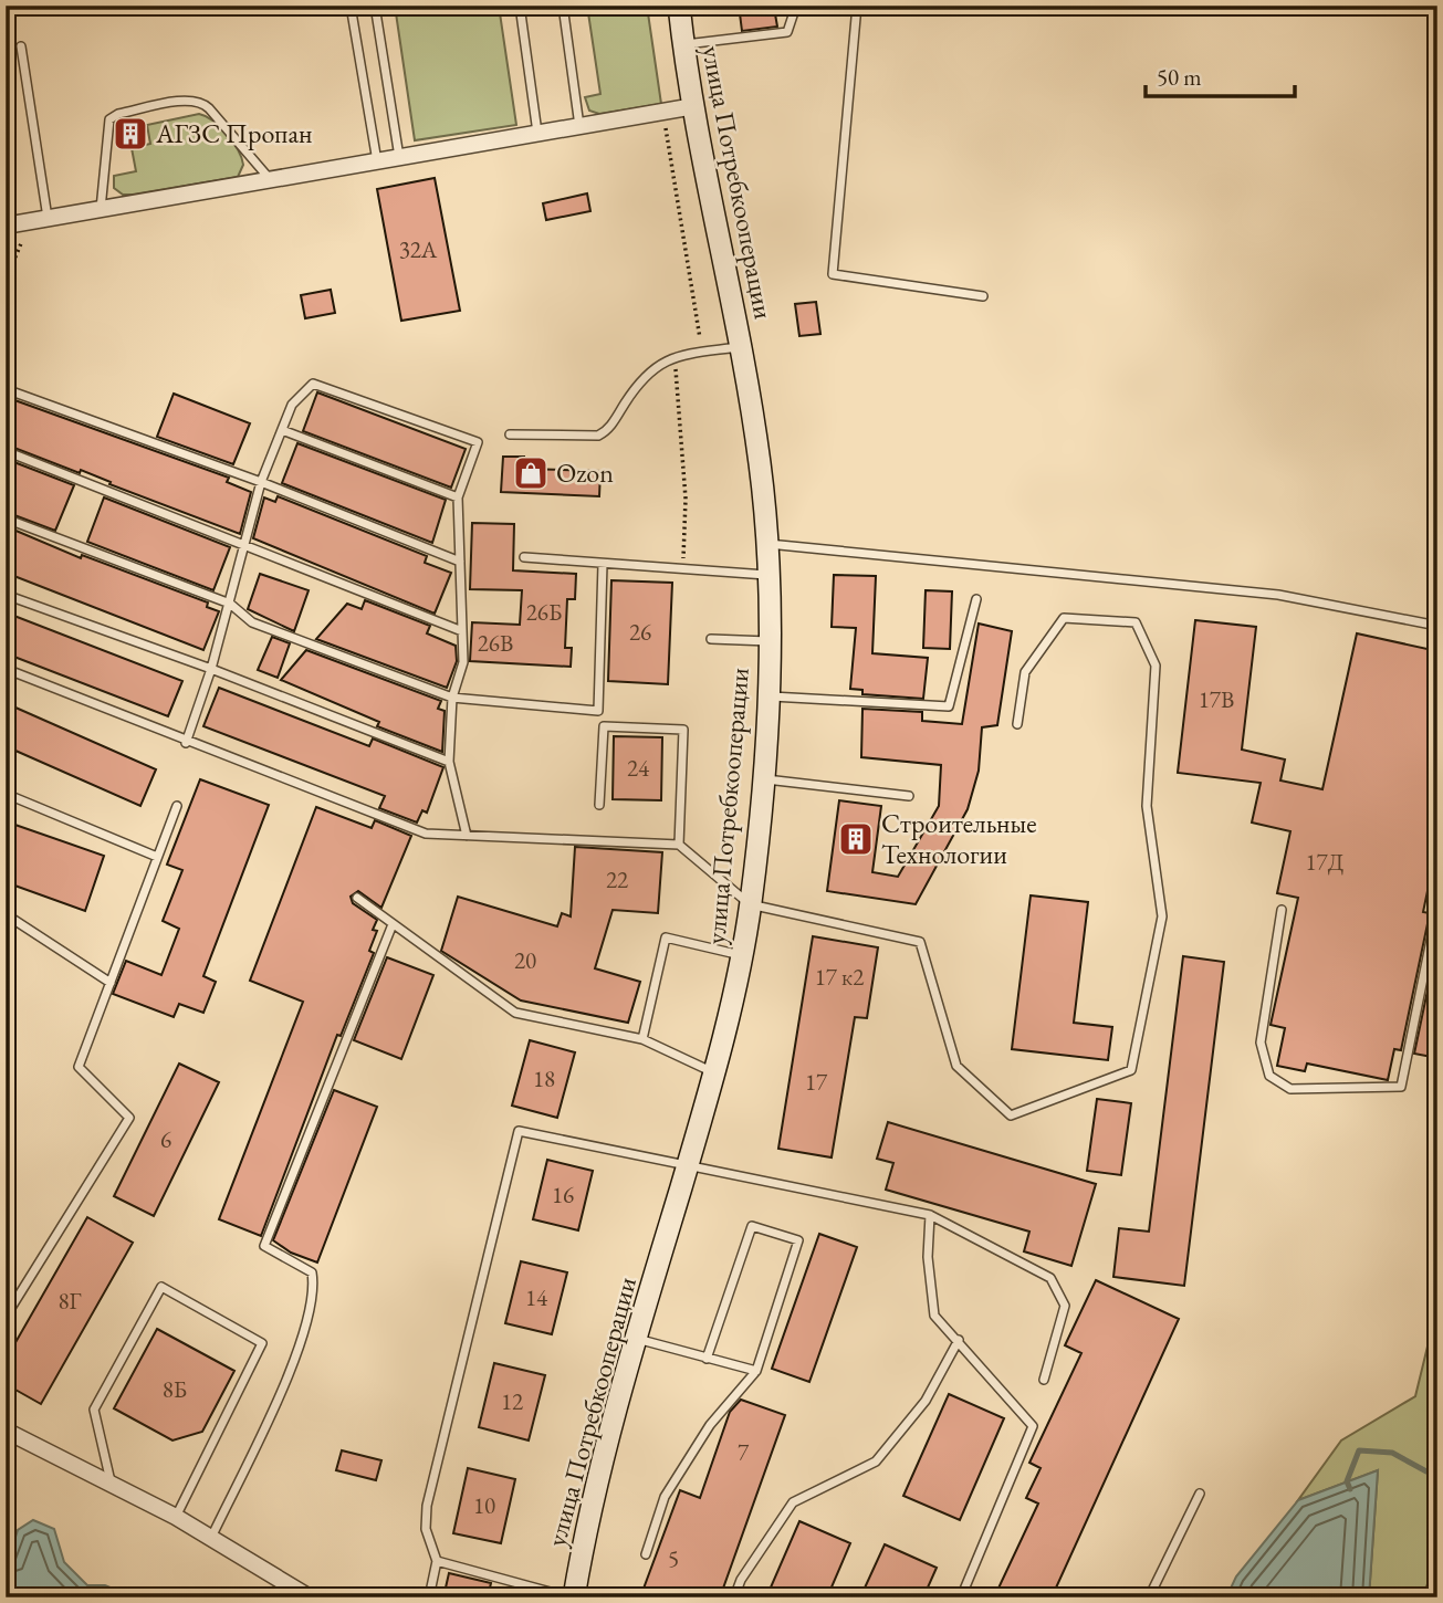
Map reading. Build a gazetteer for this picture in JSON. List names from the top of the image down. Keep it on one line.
{"streets":{"main road":["улица Потребкооперации"]},"places":{"building":["АГЗС Пропан","Строительные Технологии"],"shop":["Ozon"]},"house_numbers":["32А","26Б","26","26В","17В","24","17Д","22","20","17 к2","18","17","6","16","14","8Г","8Б","12","7","10","5"],"scale_bar":"50 m"}
